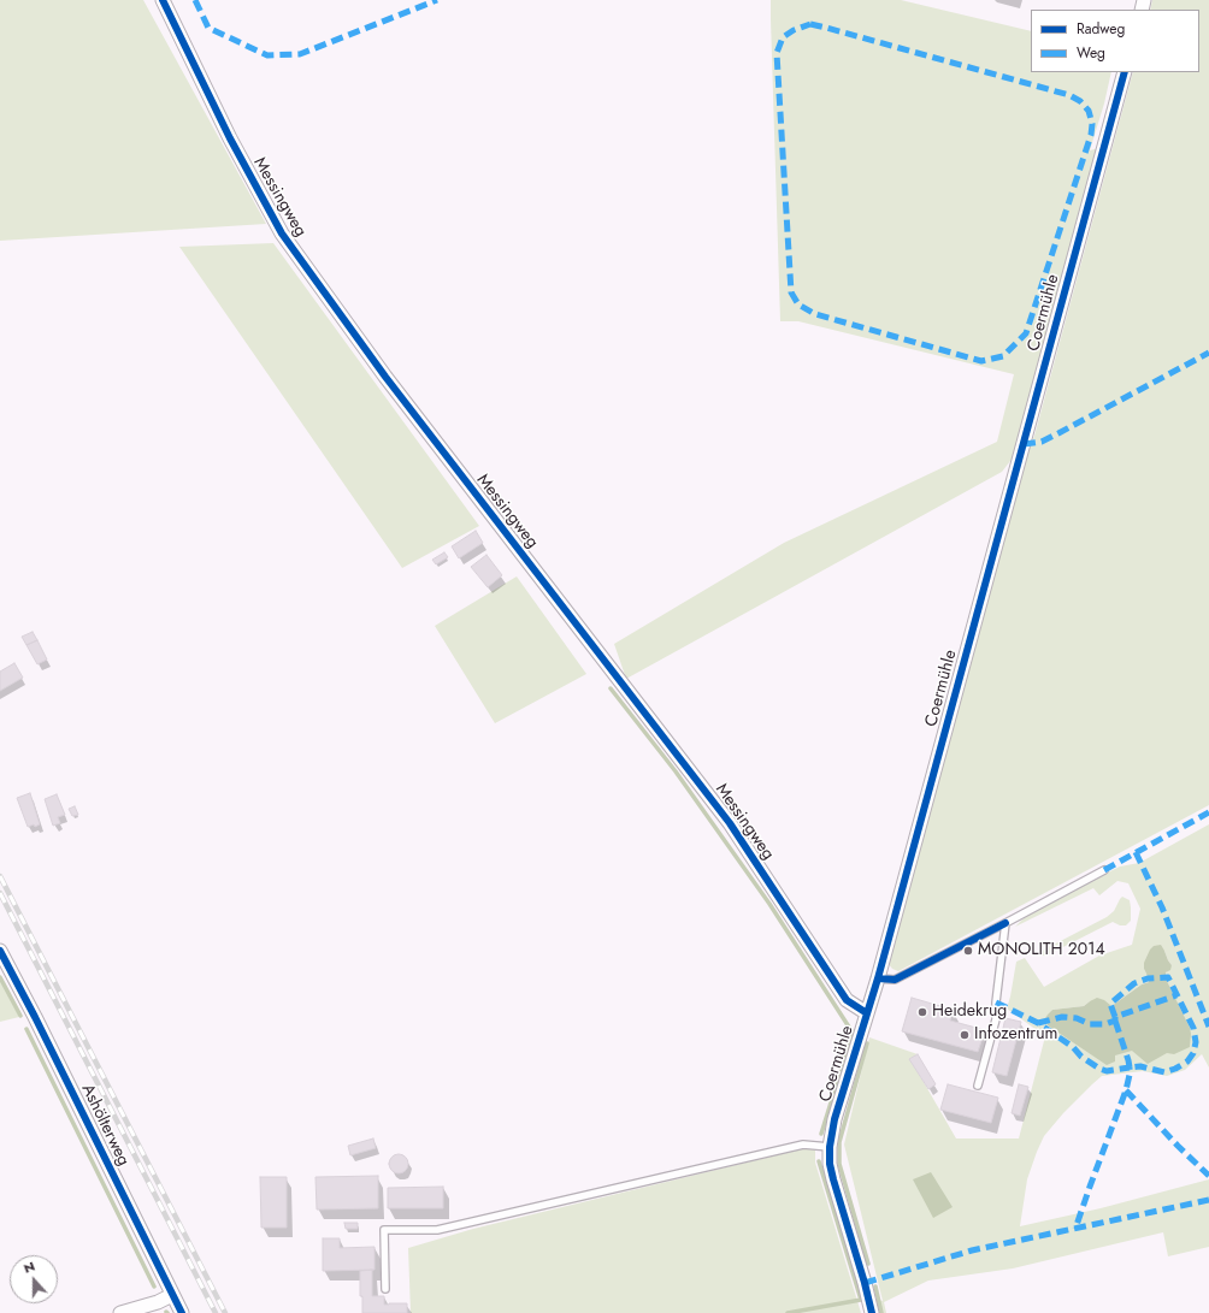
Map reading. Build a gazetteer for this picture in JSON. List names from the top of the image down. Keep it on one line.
{"streets":{"street":["Messingweg","Coermühle","Ashölterweg"]},"crossings":[["Messingweg","Coermühle"]],"places":["MONOLITH 2014","Heidekrug","Infozentrum"],"legend":["Radweg","Weg"],"north":"top"}
